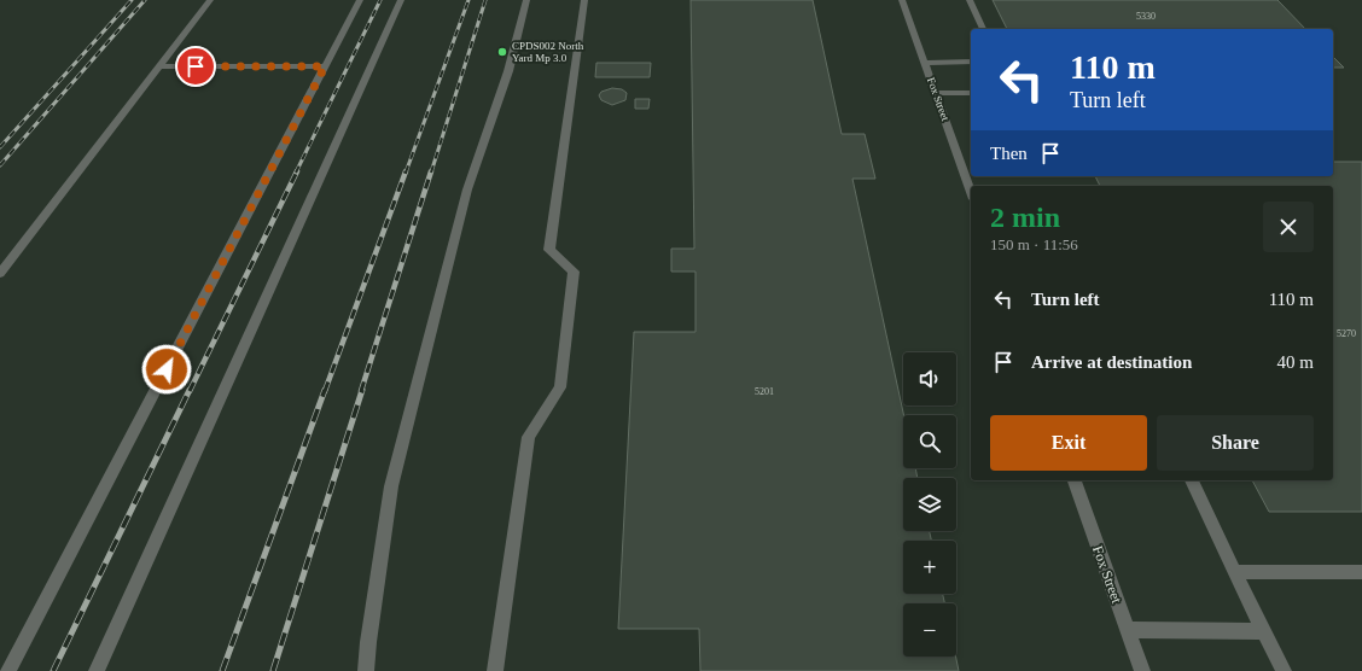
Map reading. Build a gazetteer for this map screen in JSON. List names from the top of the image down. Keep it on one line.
{"streets":{"street":["Fox Street"]},"places":["CPDS002 North Yard Mp 3.0"],"house_numbers":["5330","5270","5201"],"page":{"turn":["110 m","Turn left"],"then":"Then","heading":["2 min","150 m · 11:56"],"list":[{"name":"Turn left","value":"110 m"},{"name":"Arrive at destination","value":"40 m"}],"map_buttons":["+","−"],"buttons":["Exit","Share"]}}
